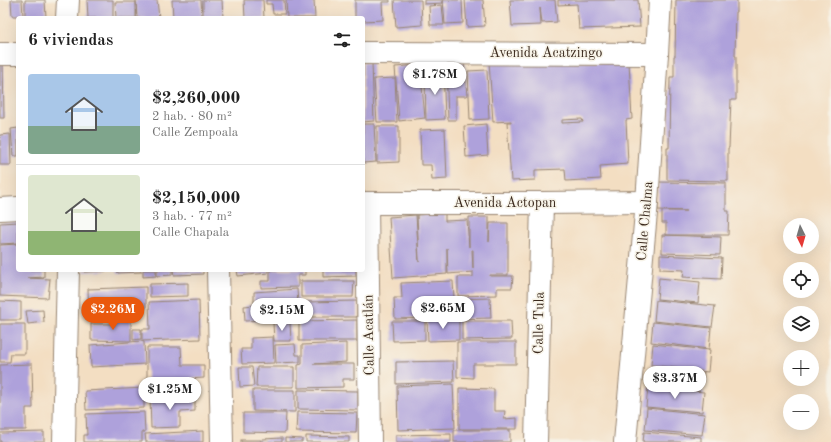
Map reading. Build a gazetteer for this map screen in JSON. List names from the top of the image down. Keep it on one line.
{"streets":{"street":["Avenida Acatzingo","Avenida Actopan","Calle Chalma","Calle Tula","Calle Acatlán"]},"crossings":[["Avenida Acatzingo","Calle Chalma"],["Avenida Actopan","Calle Chalma"],["Avenida Actopan","Calle Tula"],["Avenida Actopan","Calle Acatlán"]],"north":"bottom","page":{"heading":"6 viviendas","price":["$1.78M","$2.65M","$2.26M","$2.15M","$3.37M","$1.25M"],"list":[{"name":"$2,260,000","note":"2 hab. · 80 m² · Calle Zempoala"},{"name":"$2,150,000","note":"3 hab. · 77 m² · Calle Chapala"}],"map_buttons":["+","−"]}}
